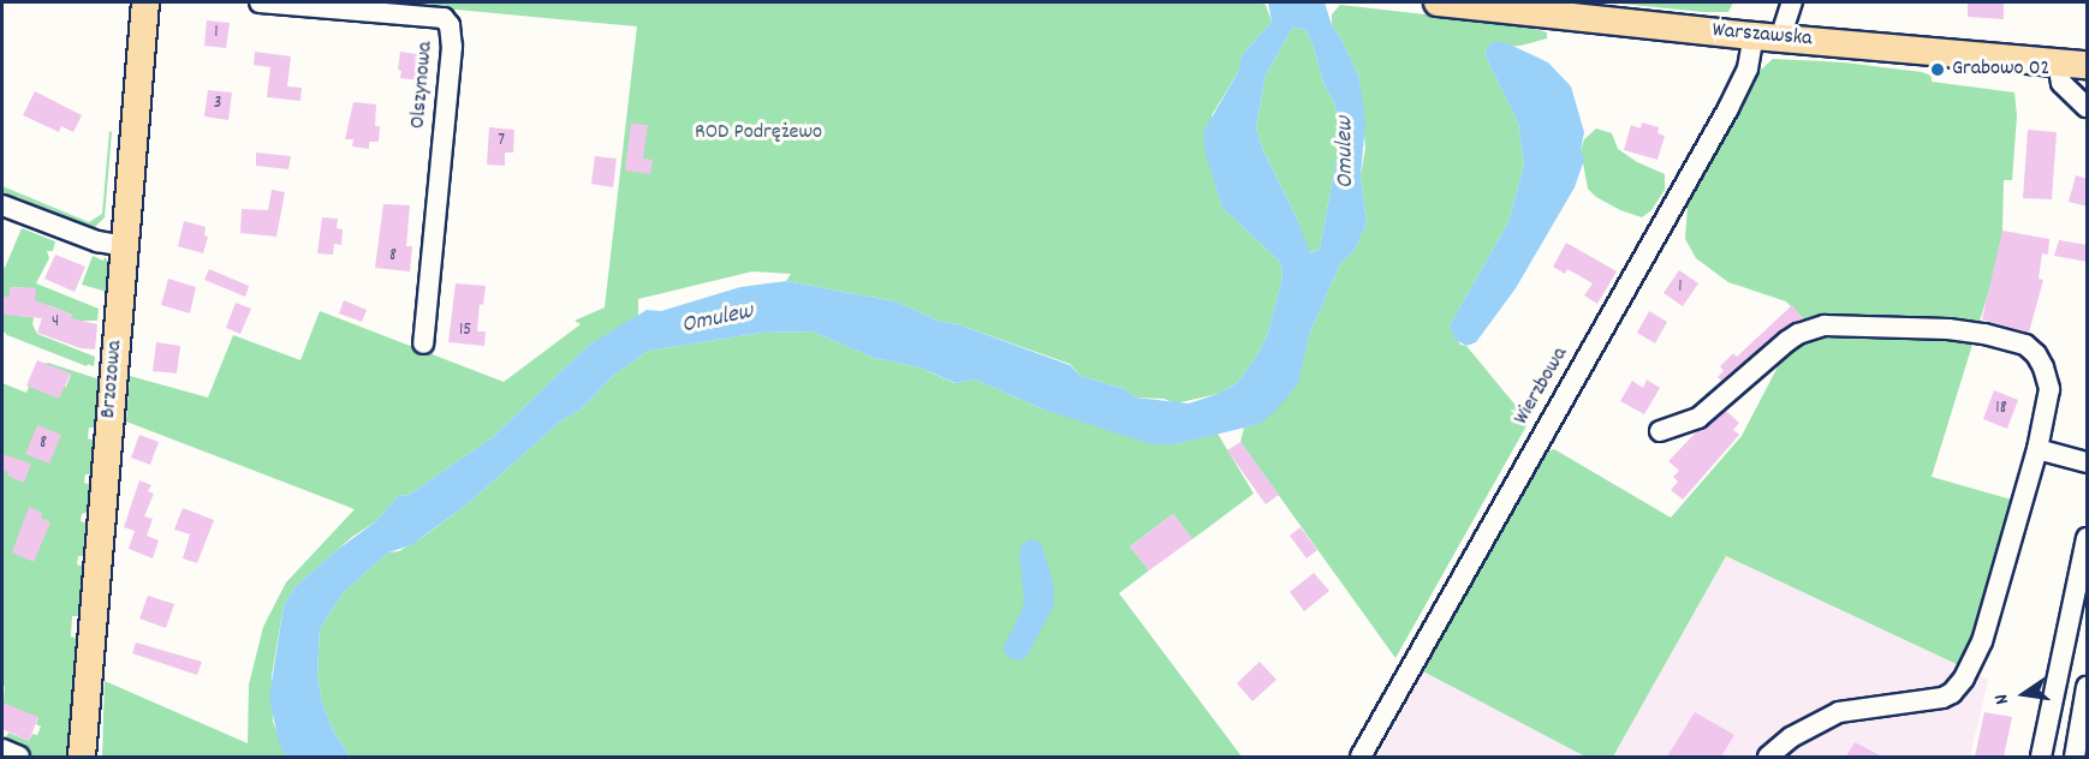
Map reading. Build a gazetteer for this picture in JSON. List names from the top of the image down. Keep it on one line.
{"streets":{"main road":["Warszawska","Brzozowa"],"street":["Olszynowa","Wierzbowa"]},"crossings":[["Warszawska","Wierzbowa"]],"water":["Omulew"],"parks":["ROD Podrężewo"],"places":["Grabowo 02"],"house_numbers":["1","3","7","8","1","4","15","18","8"],"north":"left"}
